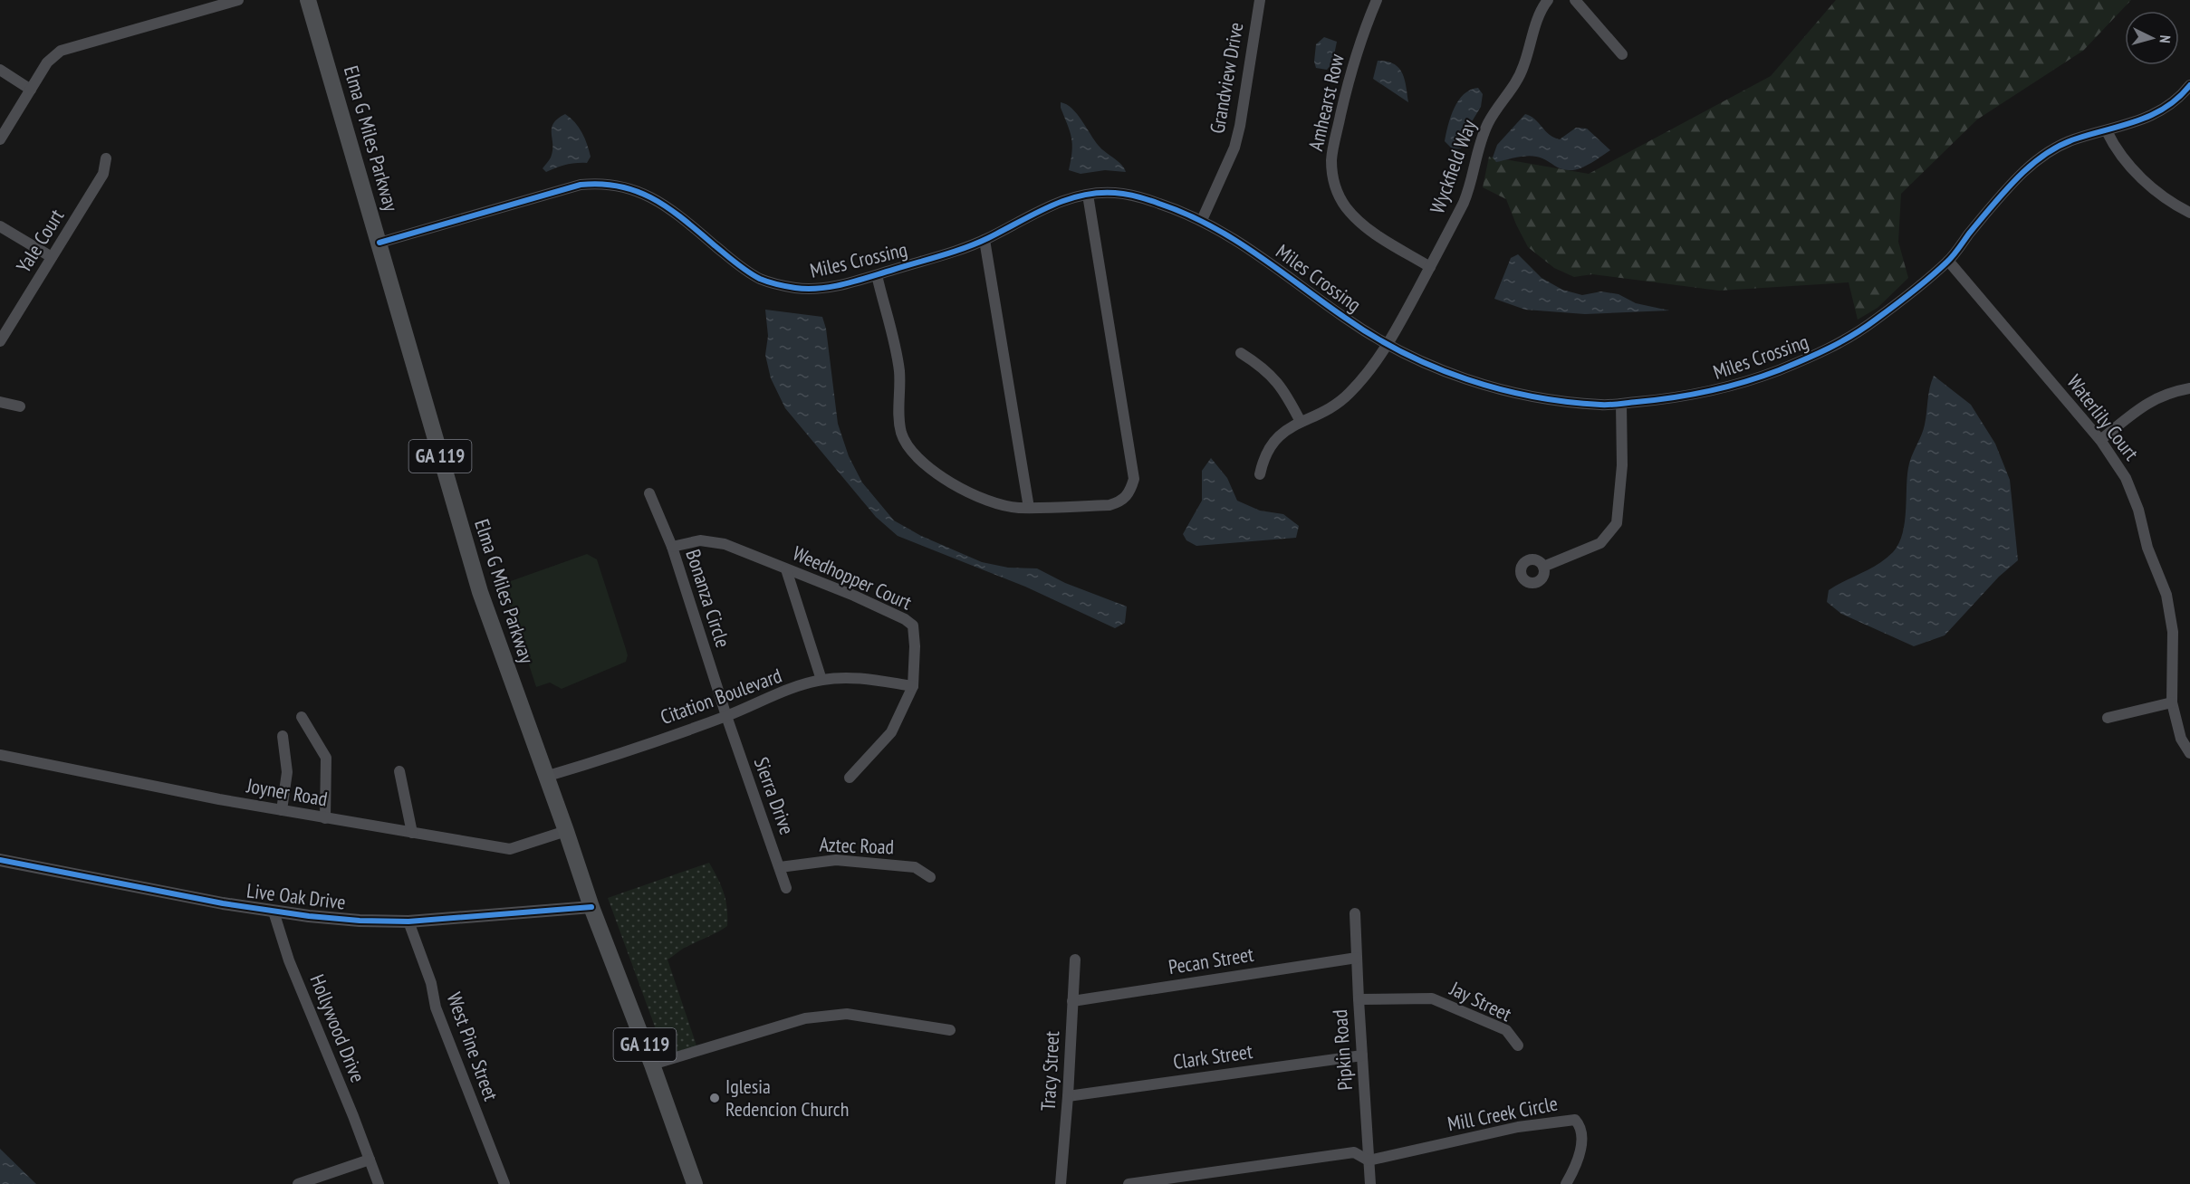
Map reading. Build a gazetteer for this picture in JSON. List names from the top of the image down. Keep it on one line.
{"streets":{"main road":["Elma G Miles Parkway","GA 119"],"street":["Grandview Drive","Amhearst Row","Wyckfield Way","Yale Court","Miles Crossing","Waterlily Court","Weedhopper Court","Bonanza Circle","Citation Boulevard","Joyner Road","Sierra Drive","Aztec Road","Live Oak Drive","Pecan Street","Jay Street","Hollywood Drive","West Pine Street","Pipkin Road","Clark Street","Tracy Street","Mill Creek Circle"]},"crossings":[["Grandview Drive","Miles Crossing"],["Amhearst Row","Wyckfield Way"],["Elma G Miles Parkway","Miles Crossing"],["Elma G Miles Parkway","Citation Boulevard"],["Elma G Miles Parkway","Joyner Road"],["Elma G Miles Parkway","Live Oak Drive"],["Wyckfield Way","Miles Crossing"],["Miles Crossing","Waterlily Court"],["Weedhopper Court","Bonanza Circle"],["Weedhopper Court","Citation Boulevard"],["Bonanza Circle","Citation Boulevard"],["Bonanza Circle","Sierra Drive"],["Citation Boulevard","Sierra Drive"],["Sierra Drive","Aztec Road"],["Live Oak Drive","Hollywood Drive"],["Live Oak Drive","West Pine Street"],["Pecan Street","Pipkin Road"],["Pecan Street","Tracy Street"],["Jay Street","Pipkin Road"],["Pipkin Road","Clark Street"],["Pipkin Road","Mill Creek Circle"],["Clark Street","Tracy Street"]],"places":["Iglesia Redencion Church"],"north":"right"}
